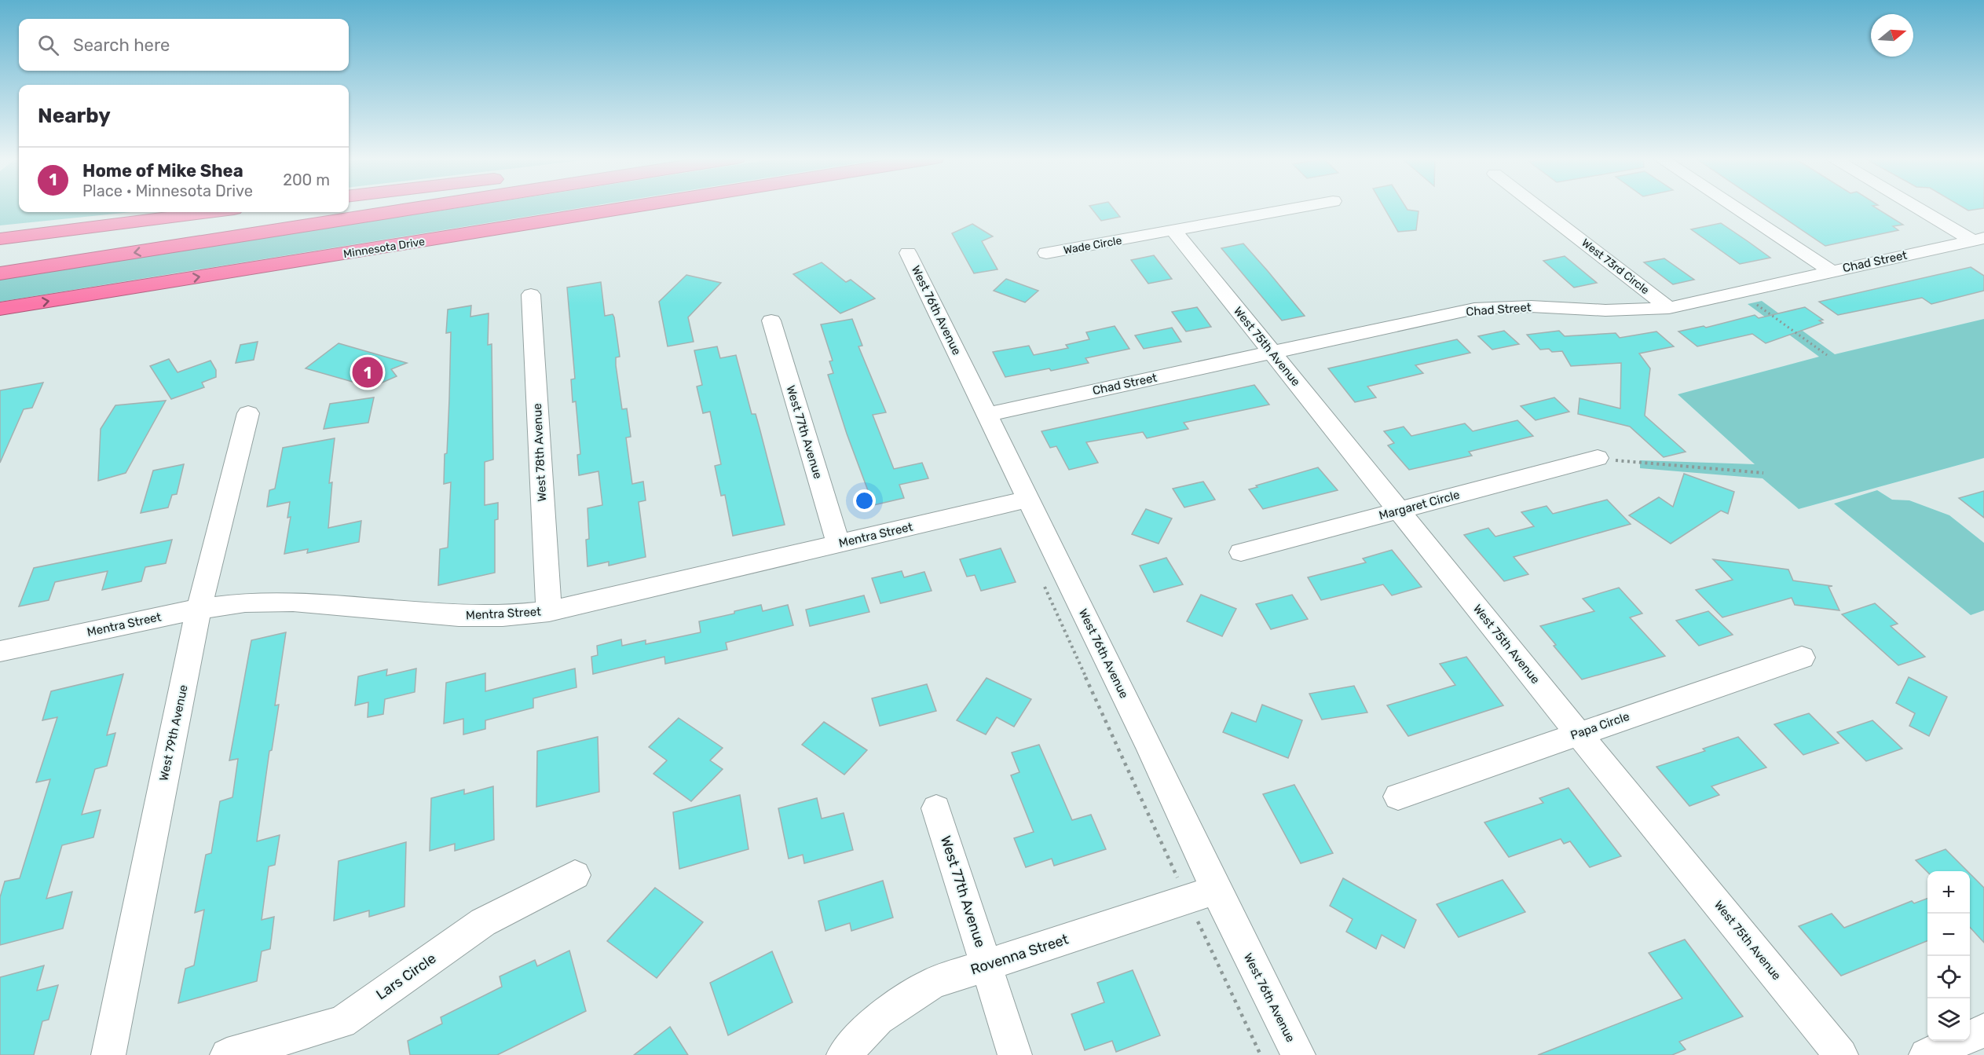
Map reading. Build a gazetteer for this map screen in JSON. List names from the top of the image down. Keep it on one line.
{"streets":{"highway":["Minnesota Drive"],"street":["Wade Circle","Chad Street","West 73rd Circle","West 76th Avenue","West 75th Avenue","West 77th Avenue","West 78th Avenue","Margaret Circle","Mentra Street","Papa Circle","West 79th Avenue","Rovenna Street","Lars Circle"]},"crossings":[["Wade Circle","West 75th Avenue"],["Chad Street","West 73rd Circle"],["Chad Street","West 76th Avenue"],["Chad Street","West 75th Avenue"],["West 76th Avenue","Mentra Street"],["West 76th Avenue","Rovenna Street"],["West 75th Avenue","Margaret Circle"],["West 75th Avenue","Papa Circle"],["West 77th Avenue","Mentra Street"],["West 77th Avenue","Rovenna Street"],["West 78th Avenue","Mentra Street"],["Mentra Street","West 79th Avenue"]],"north":"right","page":{"search":"Search here","heading":"Nearby","list":[{"mark":"1","name":"Home of Mike Shea","note":"Place · Minnesota Drive","value":"200 m"}],"pins":"1","map_buttons":["+","−"]}}
